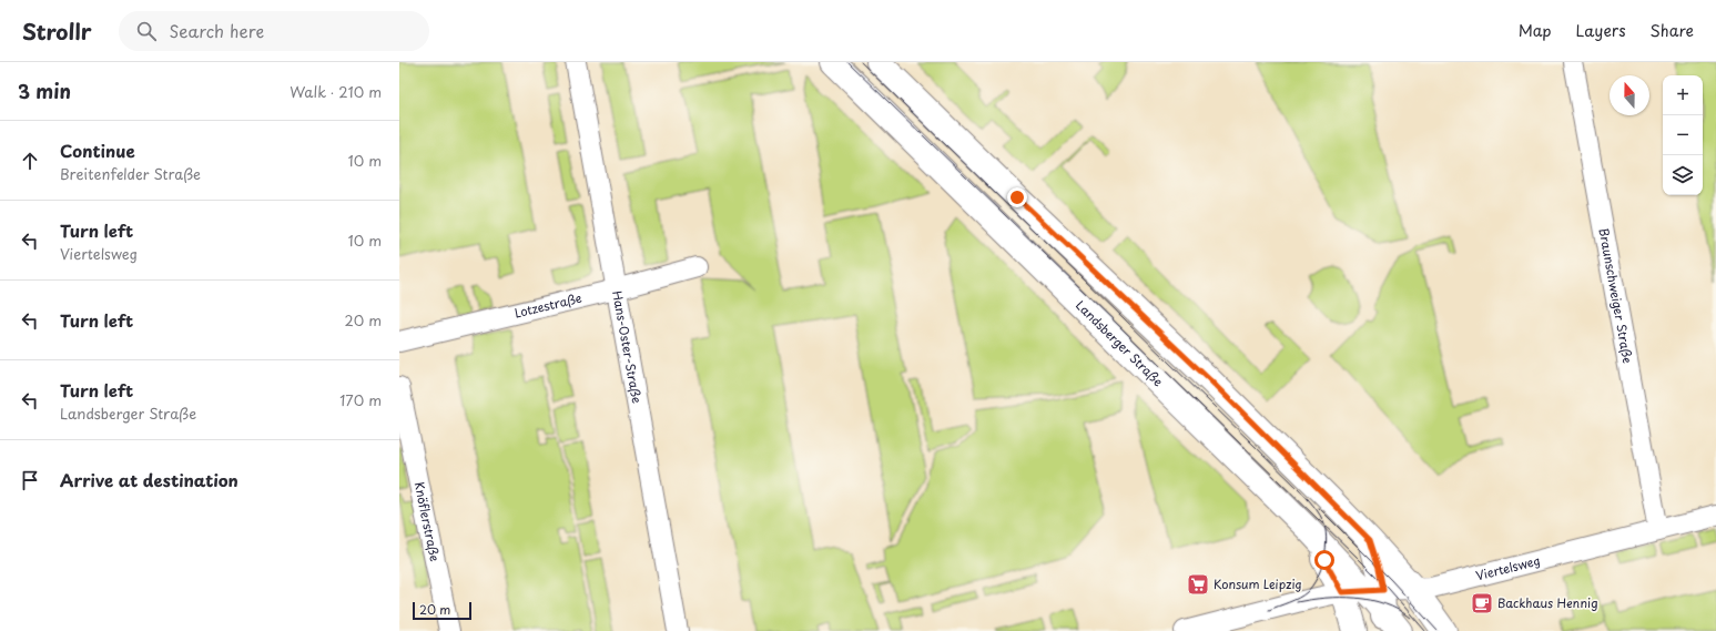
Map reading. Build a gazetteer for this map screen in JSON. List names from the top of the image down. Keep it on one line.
{"streets":{"main road":["Landsberger Straße"],"street":["Braunschweiger Straße","Lotzestraße","Hans-Oster-Straße","Knöflerstraße","Viertelsweg"]},"crossings":[["Braunschweiger Straße","Viertelsweg"],["Lotzestraße","Hans-Oster-Straße"],["Landsberger Straße","Viertelsweg"]],"places":{"supermarket":["Konsum Leipzig"],"cafe":["Backhaus Hennig"]},"scale_bar":"20 m","north":"top","page":{"header":"Strollr","search":"Search here","nav":["Map","Layers","Share"],"heading":["3 min","Walk · 210 m"],"map_buttons":["+","−"],"list":[["Continue","Breitenfelder Straße","10 m"],["Turn left","Viertelsweg","10 m"],["Turn left","20 m"],["Turn left","Landsberger Straße","170 m"],"Arrive at destination"],"scale":"20 m"}}
